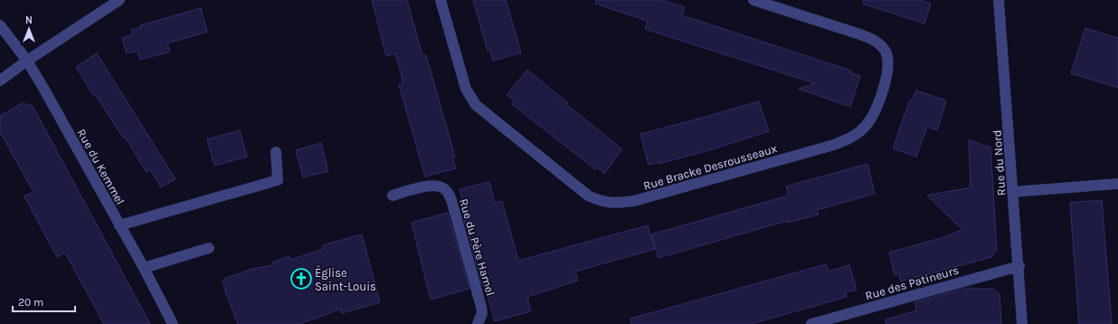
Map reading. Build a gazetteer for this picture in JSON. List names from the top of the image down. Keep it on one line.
{"streets":{"street":["Rue du Nord","Rue du Kemmel","Rue Bracke Desrousseaux","Rue du Père Hamel","Rue des Patineurs"]},"crossings":[["Rue du Nord","Rue des Patineurs"]],"places":{"church":["Église Saint-Louis"]},"scale_bar":"20 m","north":"top"}
